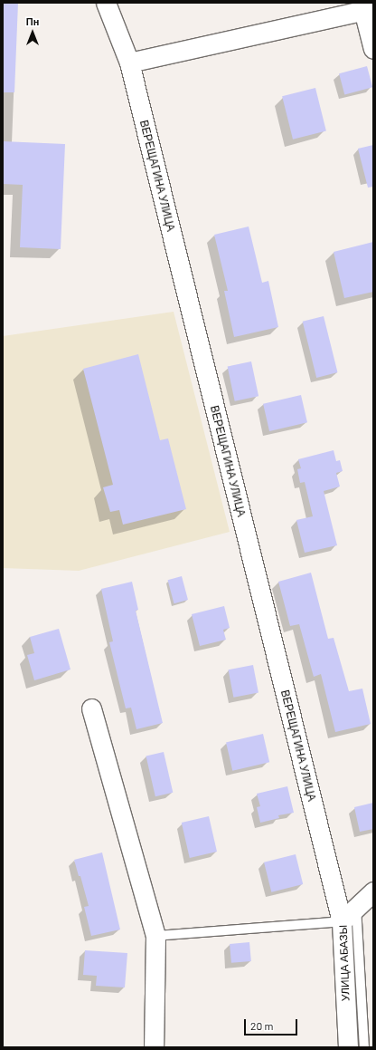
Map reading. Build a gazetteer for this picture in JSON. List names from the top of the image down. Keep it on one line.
{"streets":{"street":["ВЕРЕЩАГИНА УЛИЦА","УЛИЦА АБАЗЫ"]},"crossings":[["ВЕРЕЩАГИНА УЛИЦА","УЛИЦА АБАЗЫ"]],"scale_bar":"20 m","north":"top"}
